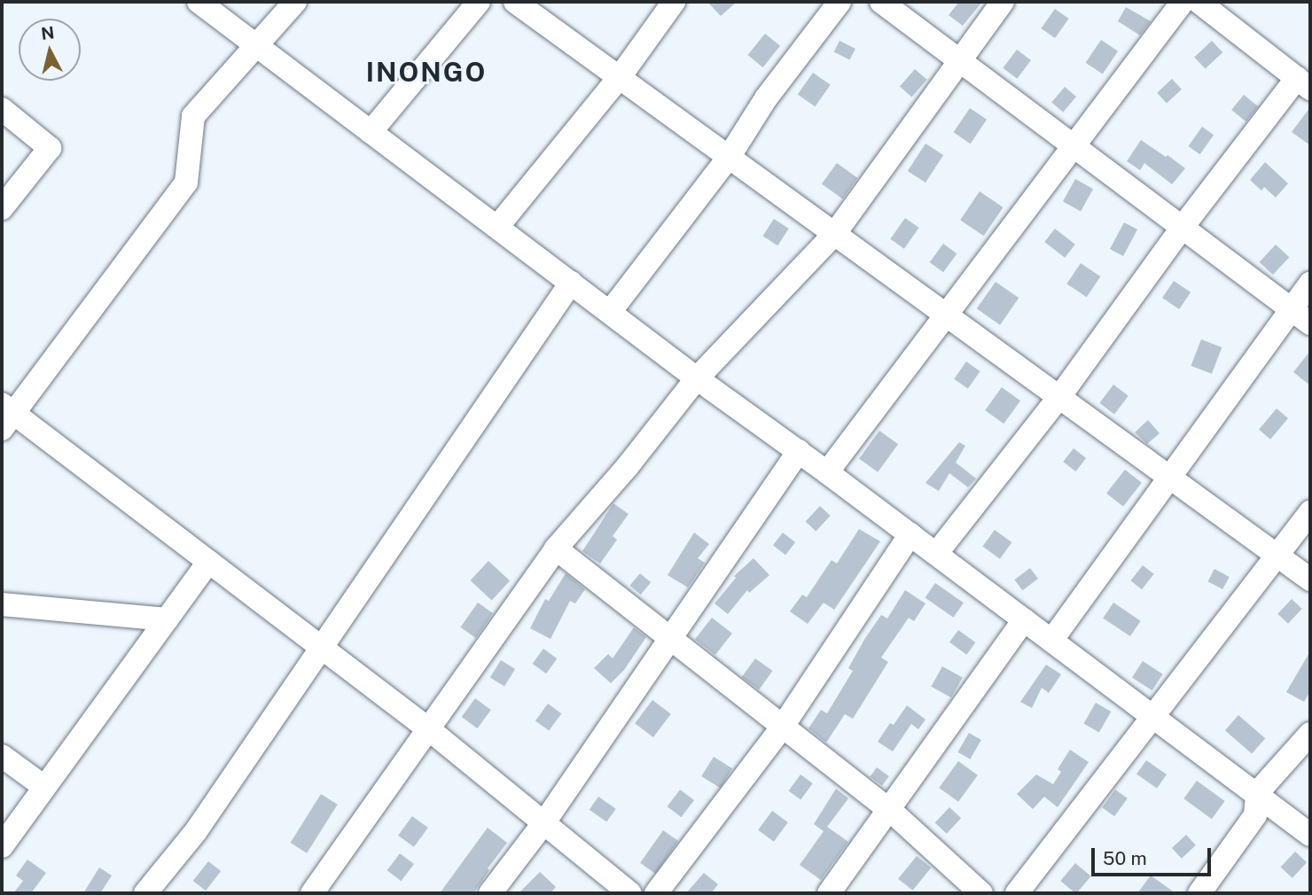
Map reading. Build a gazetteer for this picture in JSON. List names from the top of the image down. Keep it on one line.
{"districts":["INONGO"],"scale_bar":"50 m","north":"top"}
